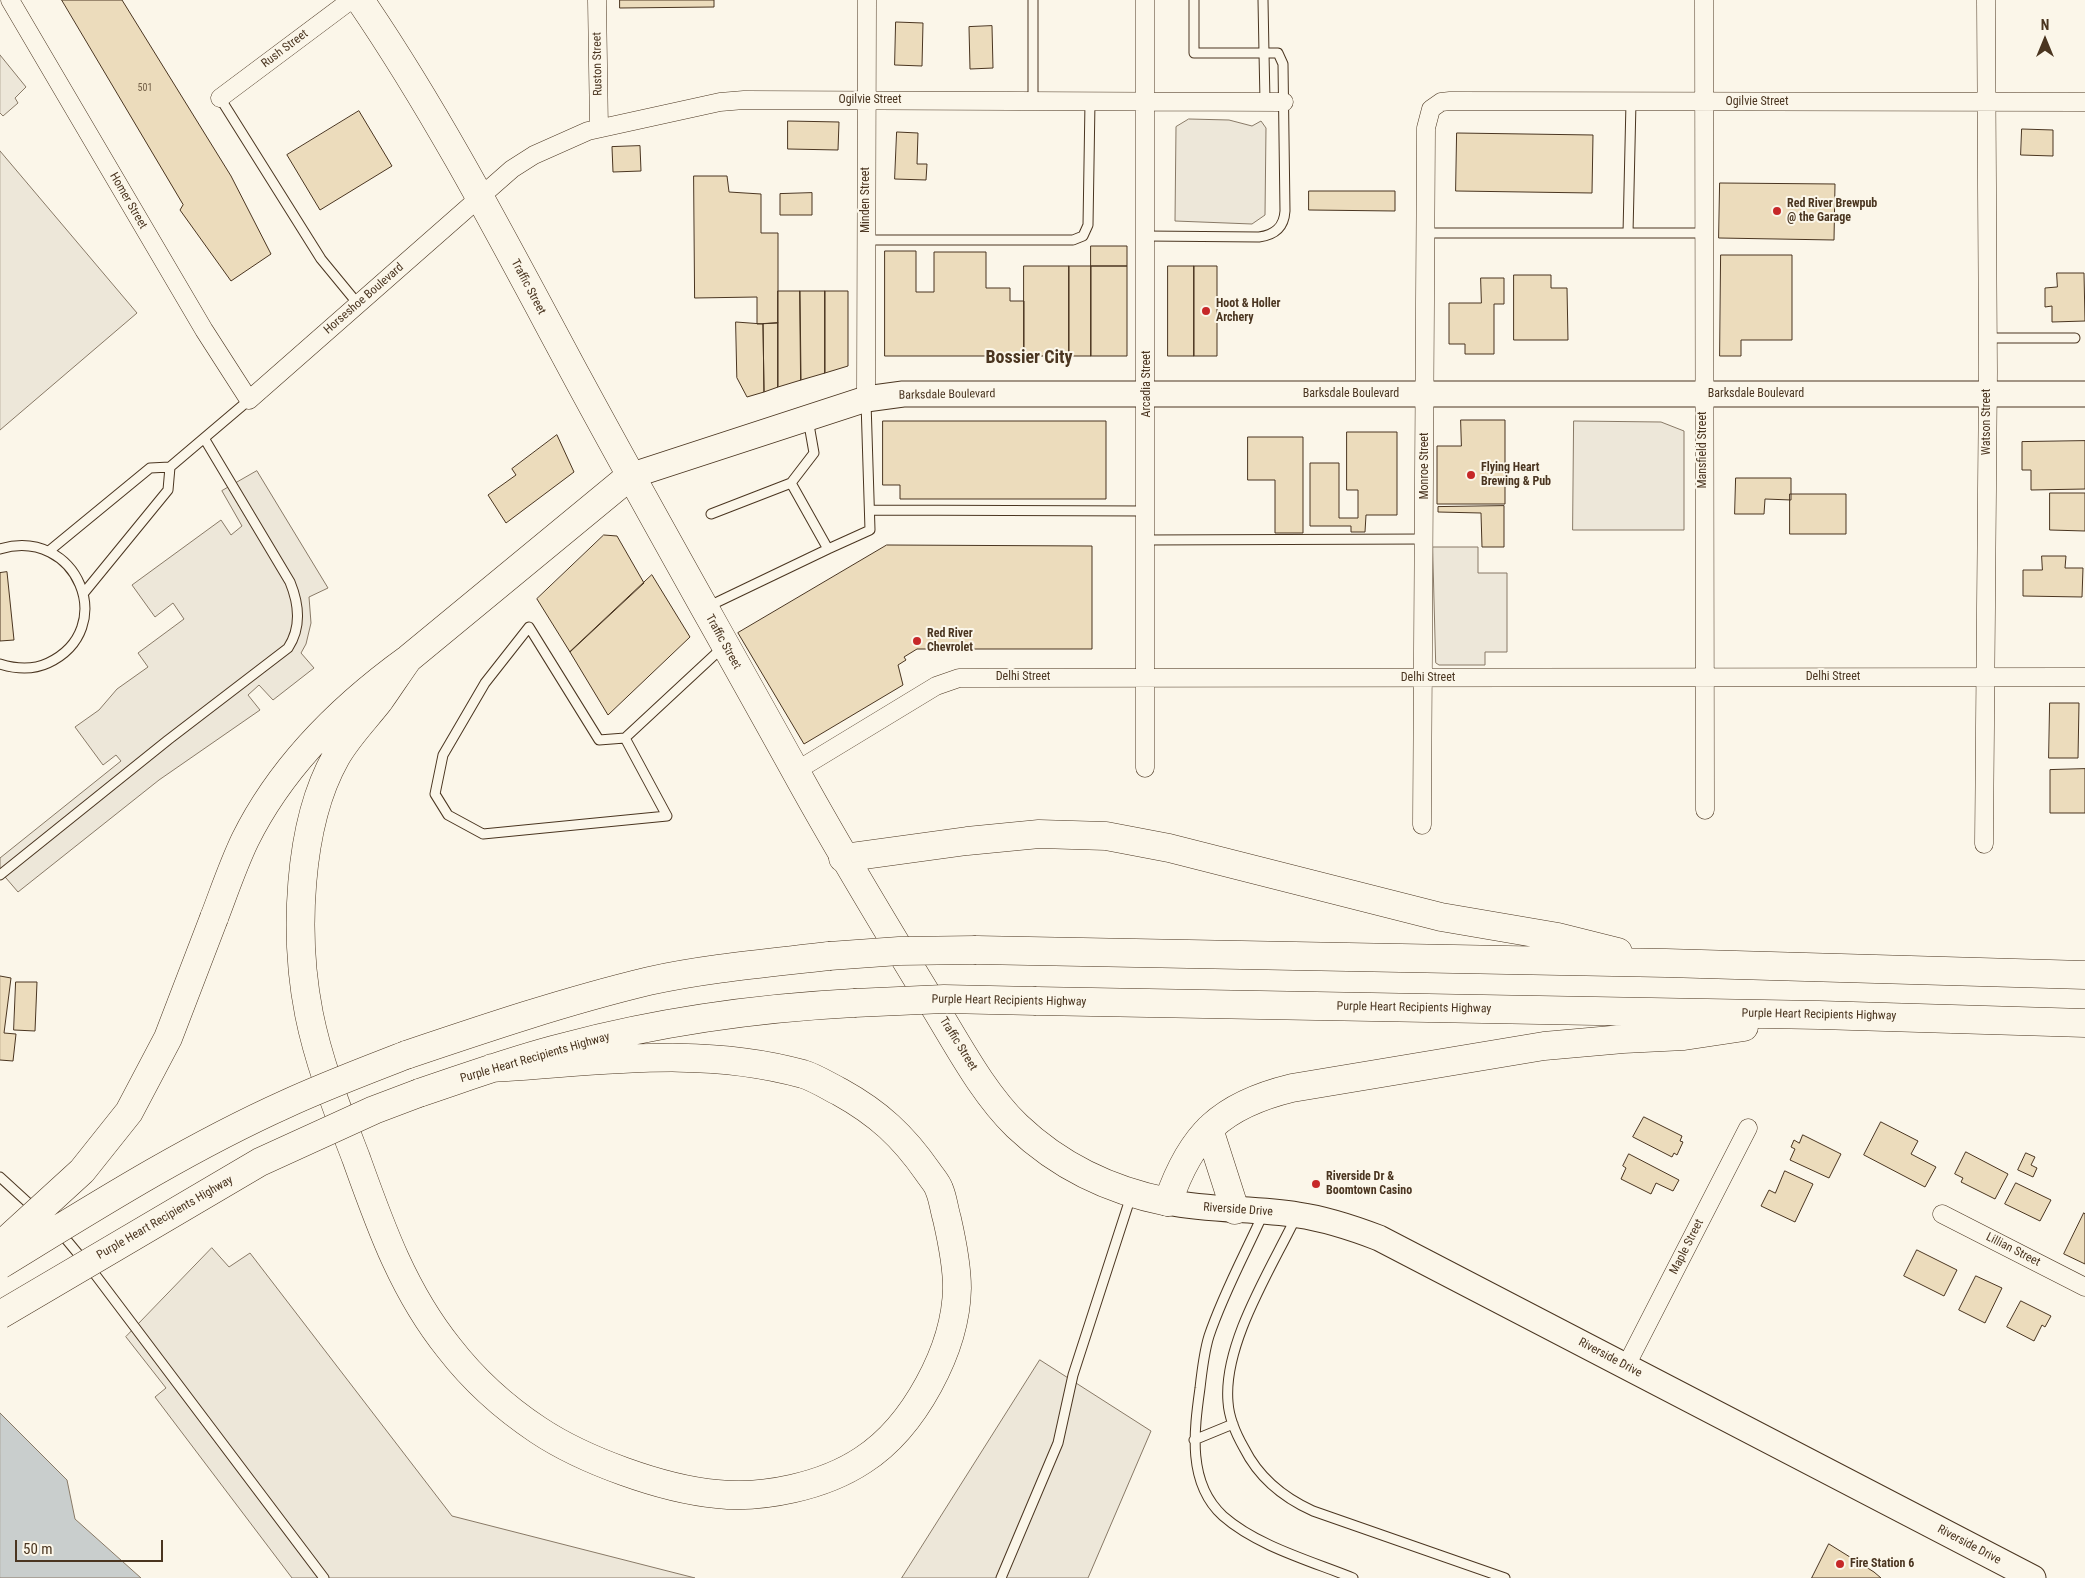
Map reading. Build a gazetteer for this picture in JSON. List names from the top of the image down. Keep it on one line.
{"streets":{"main road":["Traffic Street","Barksdale Boulevard","Purple Heart Recipients Highway","Riverside Drive"],"street":["Rush Street","Ruston Street","Ogilvie Street","Minden Street","Homer Street","Horseshoe Boulevard","Arcadia Street","Watson Street","Mansfield Street","Monroe Street","Delhi Street","Maple Street","Lillian Street"]},"crossings":[["Ruston Street","Ogilvie Street"],["Ogilvie Street","Minden Street"],["Ogilvie Street","Traffic Street"],["Ogilvie Street","Horseshoe Boulevard"],["Ogilvie Street","Arcadia Street"],["Ogilvie Street","Watson Street"],["Ogilvie Street","Mansfield Street"],["Ogilvie Street","Monroe Street"],["Minden Street","Barksdale Boulevard"],["Homer Street","Horseshoe Boulevard"],["Traffic Street","Horseshoe Boulevard"],["Traffic Street","Barksdale Boulevard"],["Traffic Street","Delhi Street"],["Traffic Street","Riverside Drive"],["Arcadia Street","Barksdale Boulevard"],["Arcadia Street","Delhi Street"],["Barksdale Boulevard","Watson Street"],["Barksdale Boulevard","Mansfield Street"],["Barksdale Boulevard","Monroe Street"],["Watson Street","Delhi Street"],["Mansfield Street","Delhi Street"],["Monroe Street","Delhi Street"],["Riverside Drive","Maple Street"]],"districts":["Bossier City"],"places":["Red River Brewpub @ the Garage","Hoot & Holler Archery","Flying Heart Brewing & Pub","Red River Chevrolet","Riverside Dr & Boomtown Casino","Fire Station 6"],"house_numbers":["501"],"scale_bar":"50 m","north":"top"}
